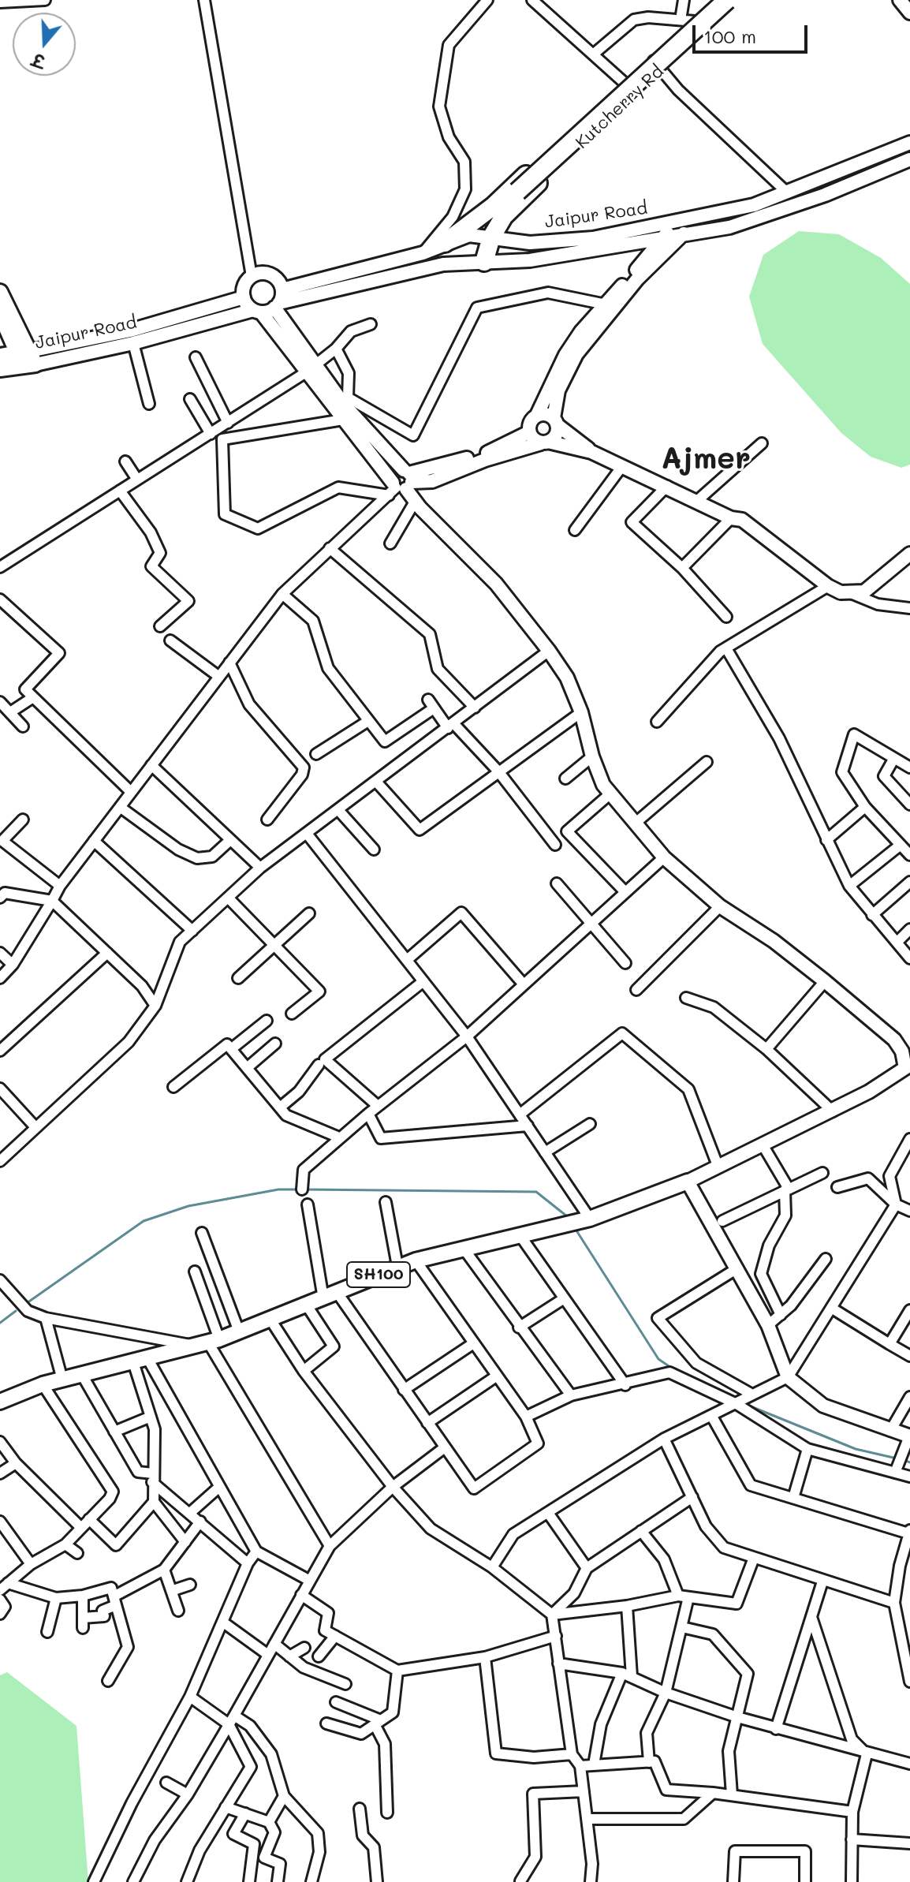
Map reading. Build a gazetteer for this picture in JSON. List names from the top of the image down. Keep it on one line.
{"streets":{"highway":["Kutcherry Rd"],"main road":["Jaipur Road","SH100"]},"crossings":[["Kutcherry Rd","Jaipur Road"]],"districts":["Ajmer"],"scale_bar":"100 m","north":"bottom"}
